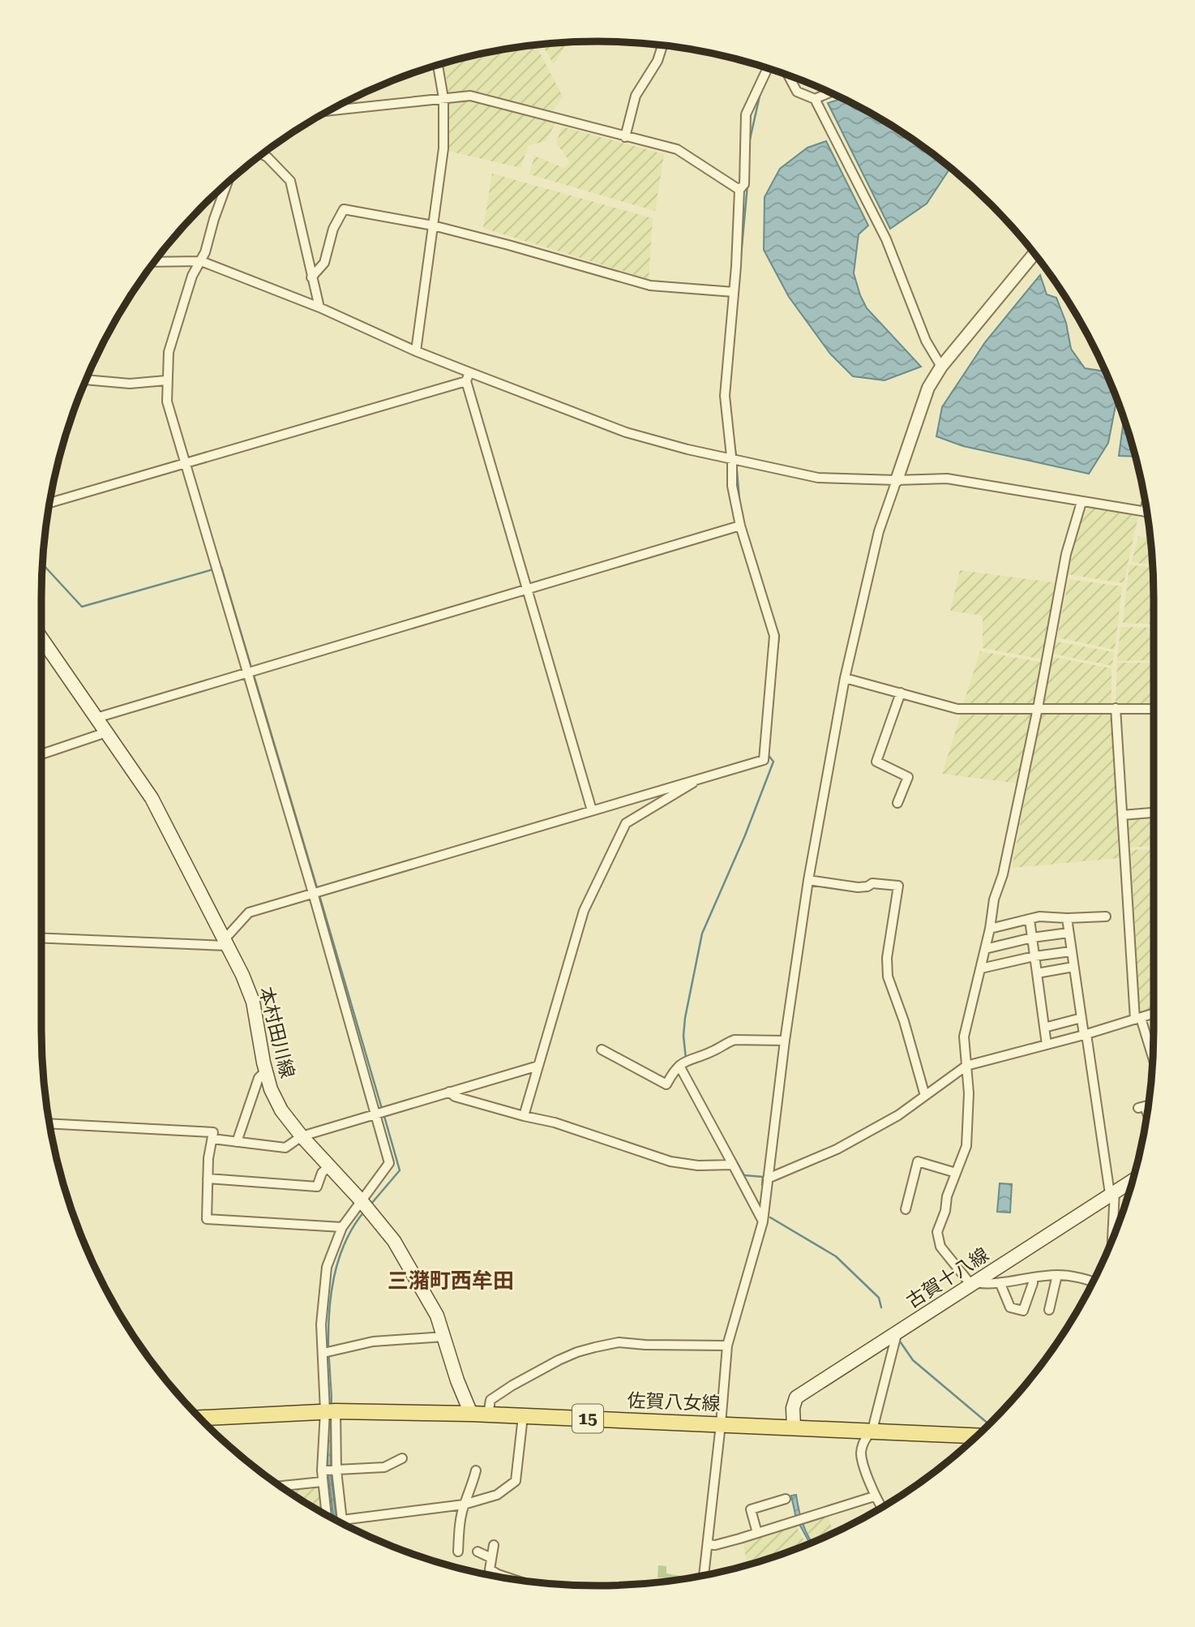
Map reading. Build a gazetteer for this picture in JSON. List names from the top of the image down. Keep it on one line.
{"streets":{"main road":["本村田川線","古賀十八線","佐賀八女線","15"]},"crossings":[["本村田川線","佐賀八女線"],["古賀十八線","佐賀八女線"]],"districts":["三潴町西牟田"]}
